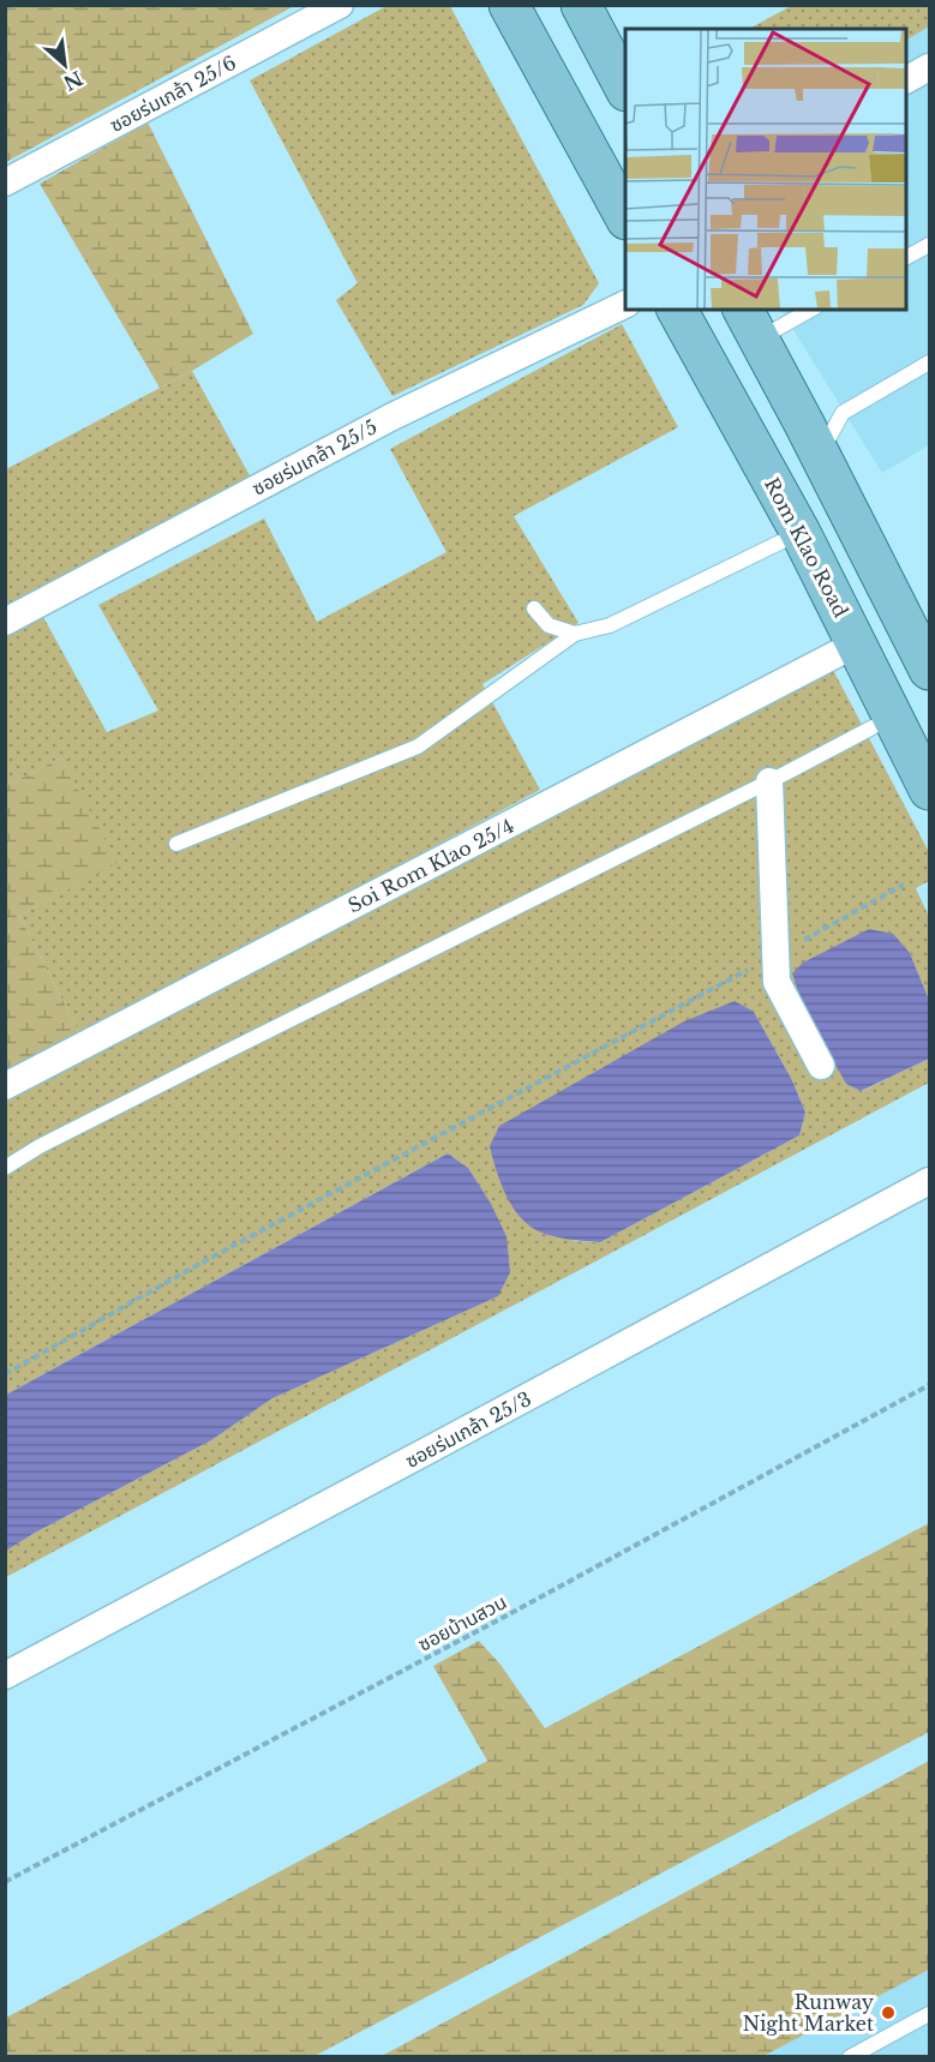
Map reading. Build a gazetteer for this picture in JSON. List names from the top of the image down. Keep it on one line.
{"streets":{"main road":["Rom Klao Road"],"street":["ซอยร่มเกล้า 25/6","ซอยร่มเกล้า 25/5","Soi Rom Klao 25/4","ซอยร่มเกล้า 25/3"],"path":["ซอยบ้านสวน"]},"crossings":[["Rom Klao Road","Soi Rom Klao 25/4"]],"places":["Runway Night Market"],"north":"bottom right"}
